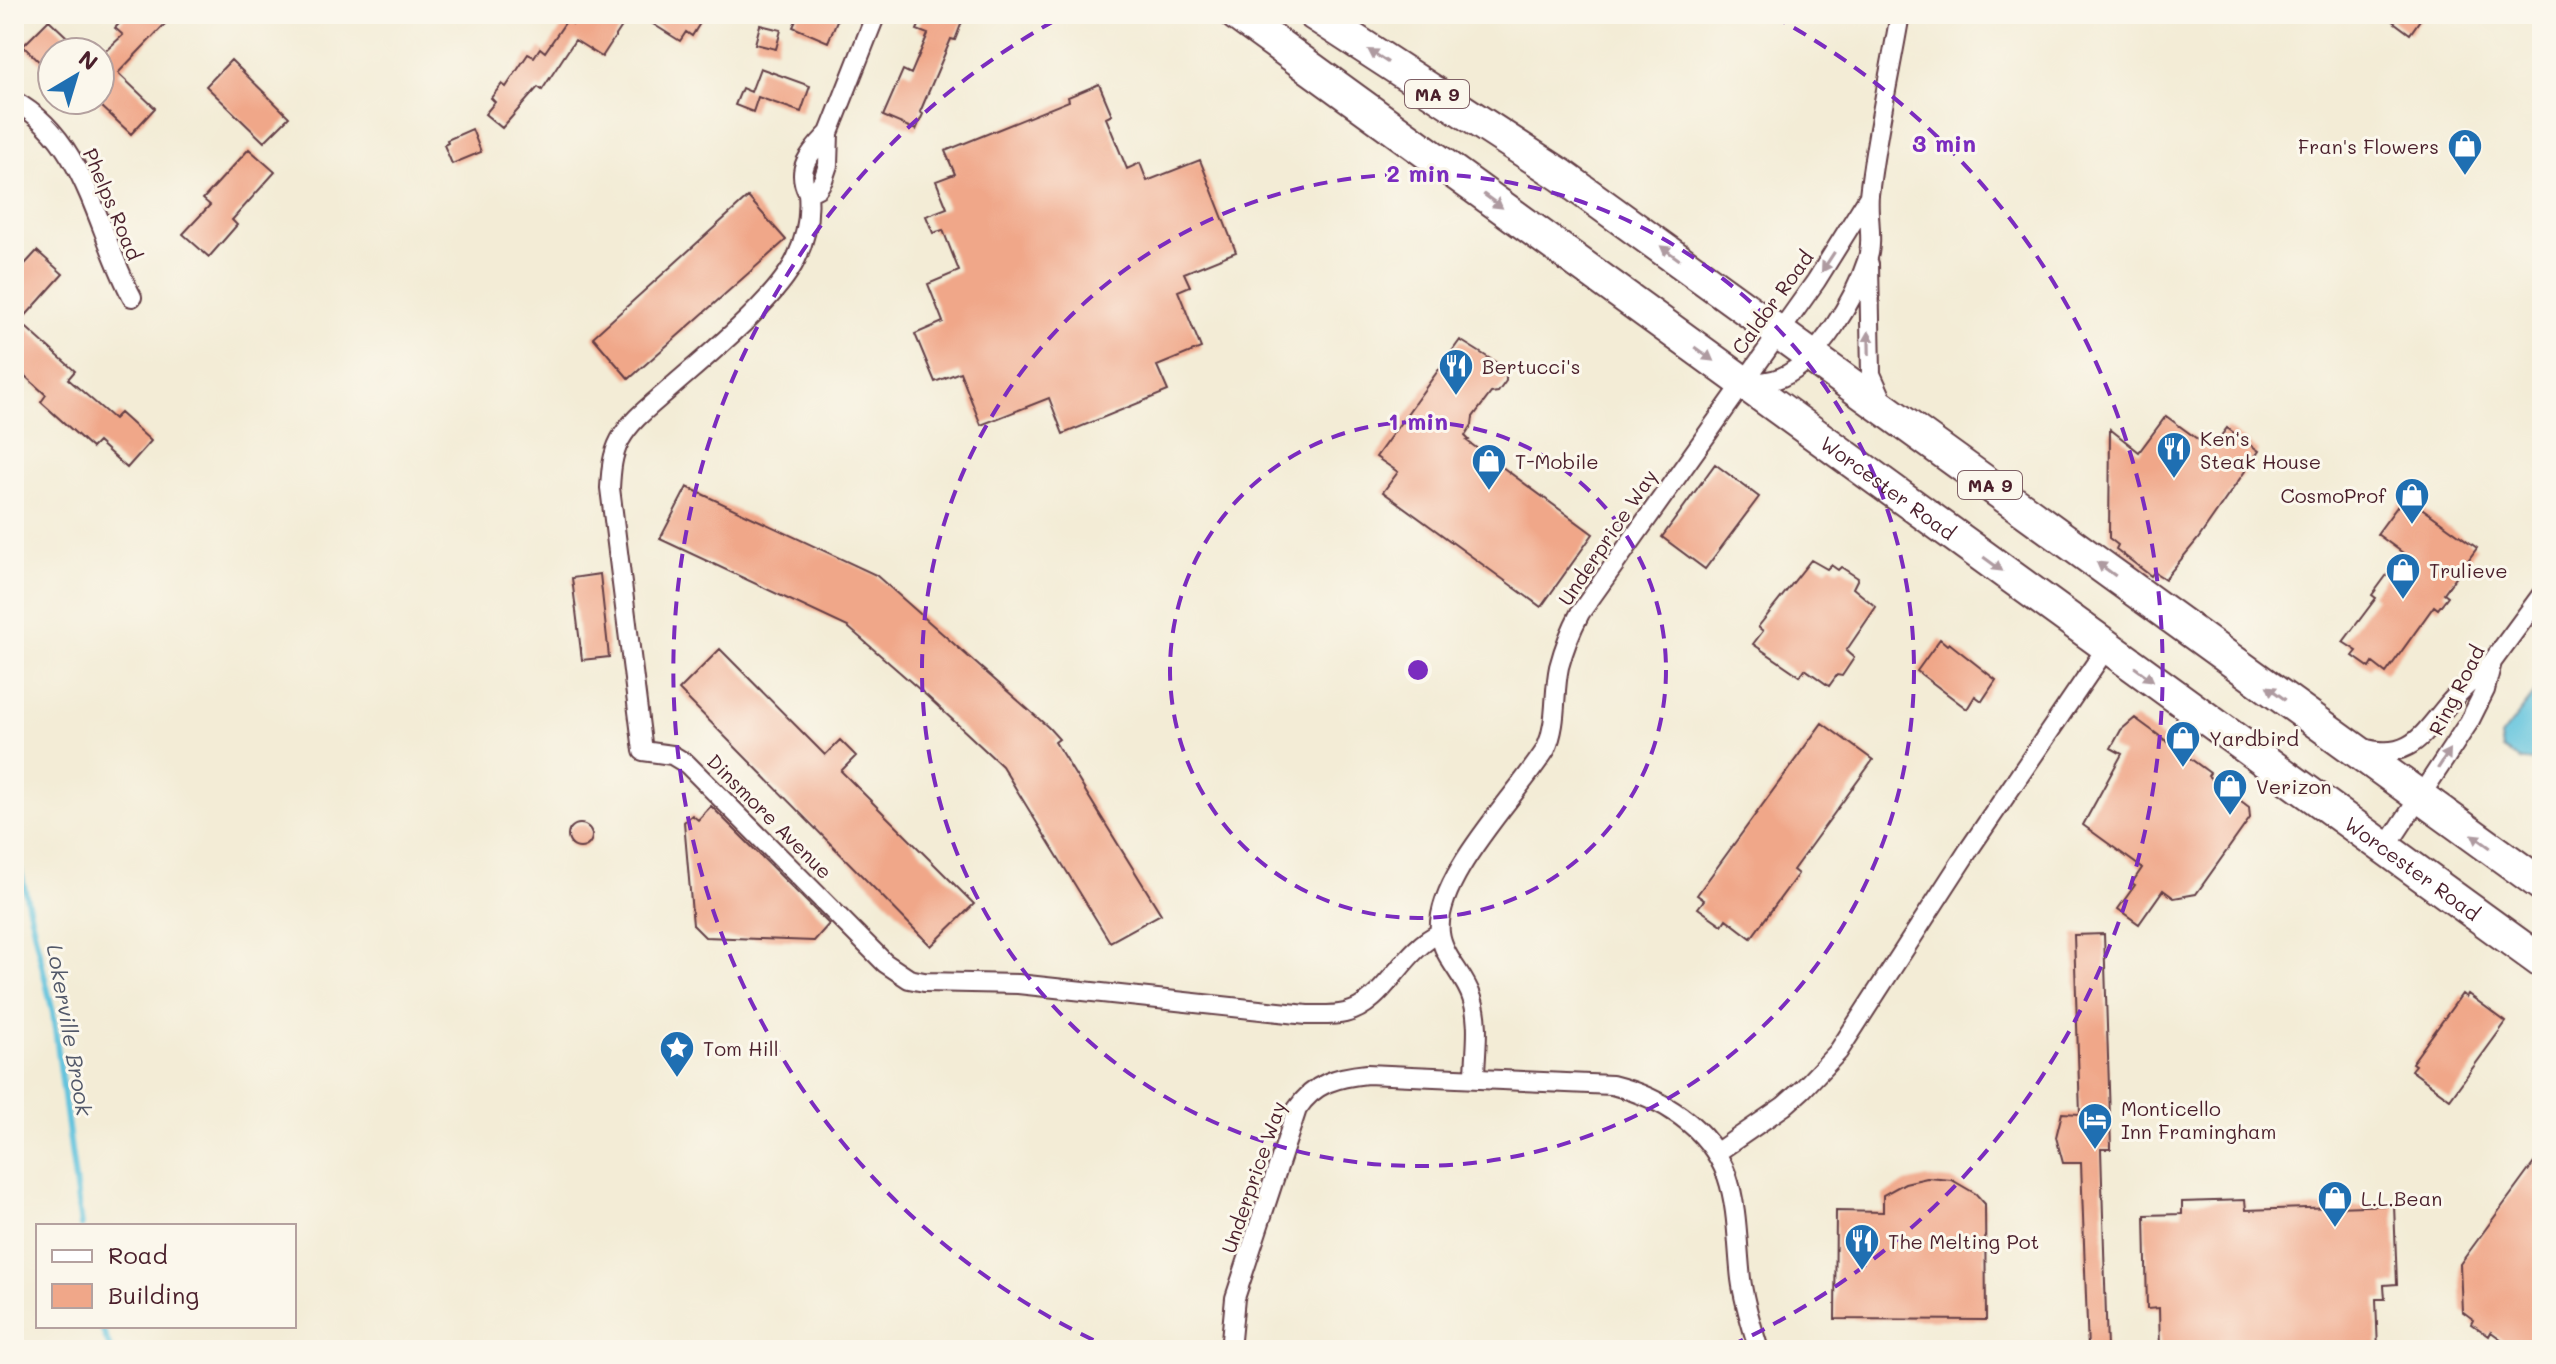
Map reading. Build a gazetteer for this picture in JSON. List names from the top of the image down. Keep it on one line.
{"streets":{"highway":["MA 9","Worcester Road"],"street":["Phelps Road","Caldor Road","Underprice Way","Ring Road","Dinsmore Avenue"]},"crossings":[["MA 9","Caldor Road"],["MA 9","Ring Road"],["Caldor Road","Worcester Road"],["Caldor Road","Underprice Way"],["Worcester Road","Underprice Way"],["Worcester Road","Ring Road"],["Underprice Way","Dinsmore Avenue"]],"one_way":["Ring Road"],"water":["Lokerville Brook"],"places":{"shop":["Fran's Flowers","T-Mobile","CosmoProf","Trulieve","Yardbird","Verizon","L.L.Bean"],"restaurant":["Bertucci's","Ken's Steak House","The Melting Pot"],"place":["Tom Hill"],"hotel":["Monticello Inn Framingham"]},"legend":["Road","Building"],"north":"top right","rings":["3 min","2 min","1 min"]}
